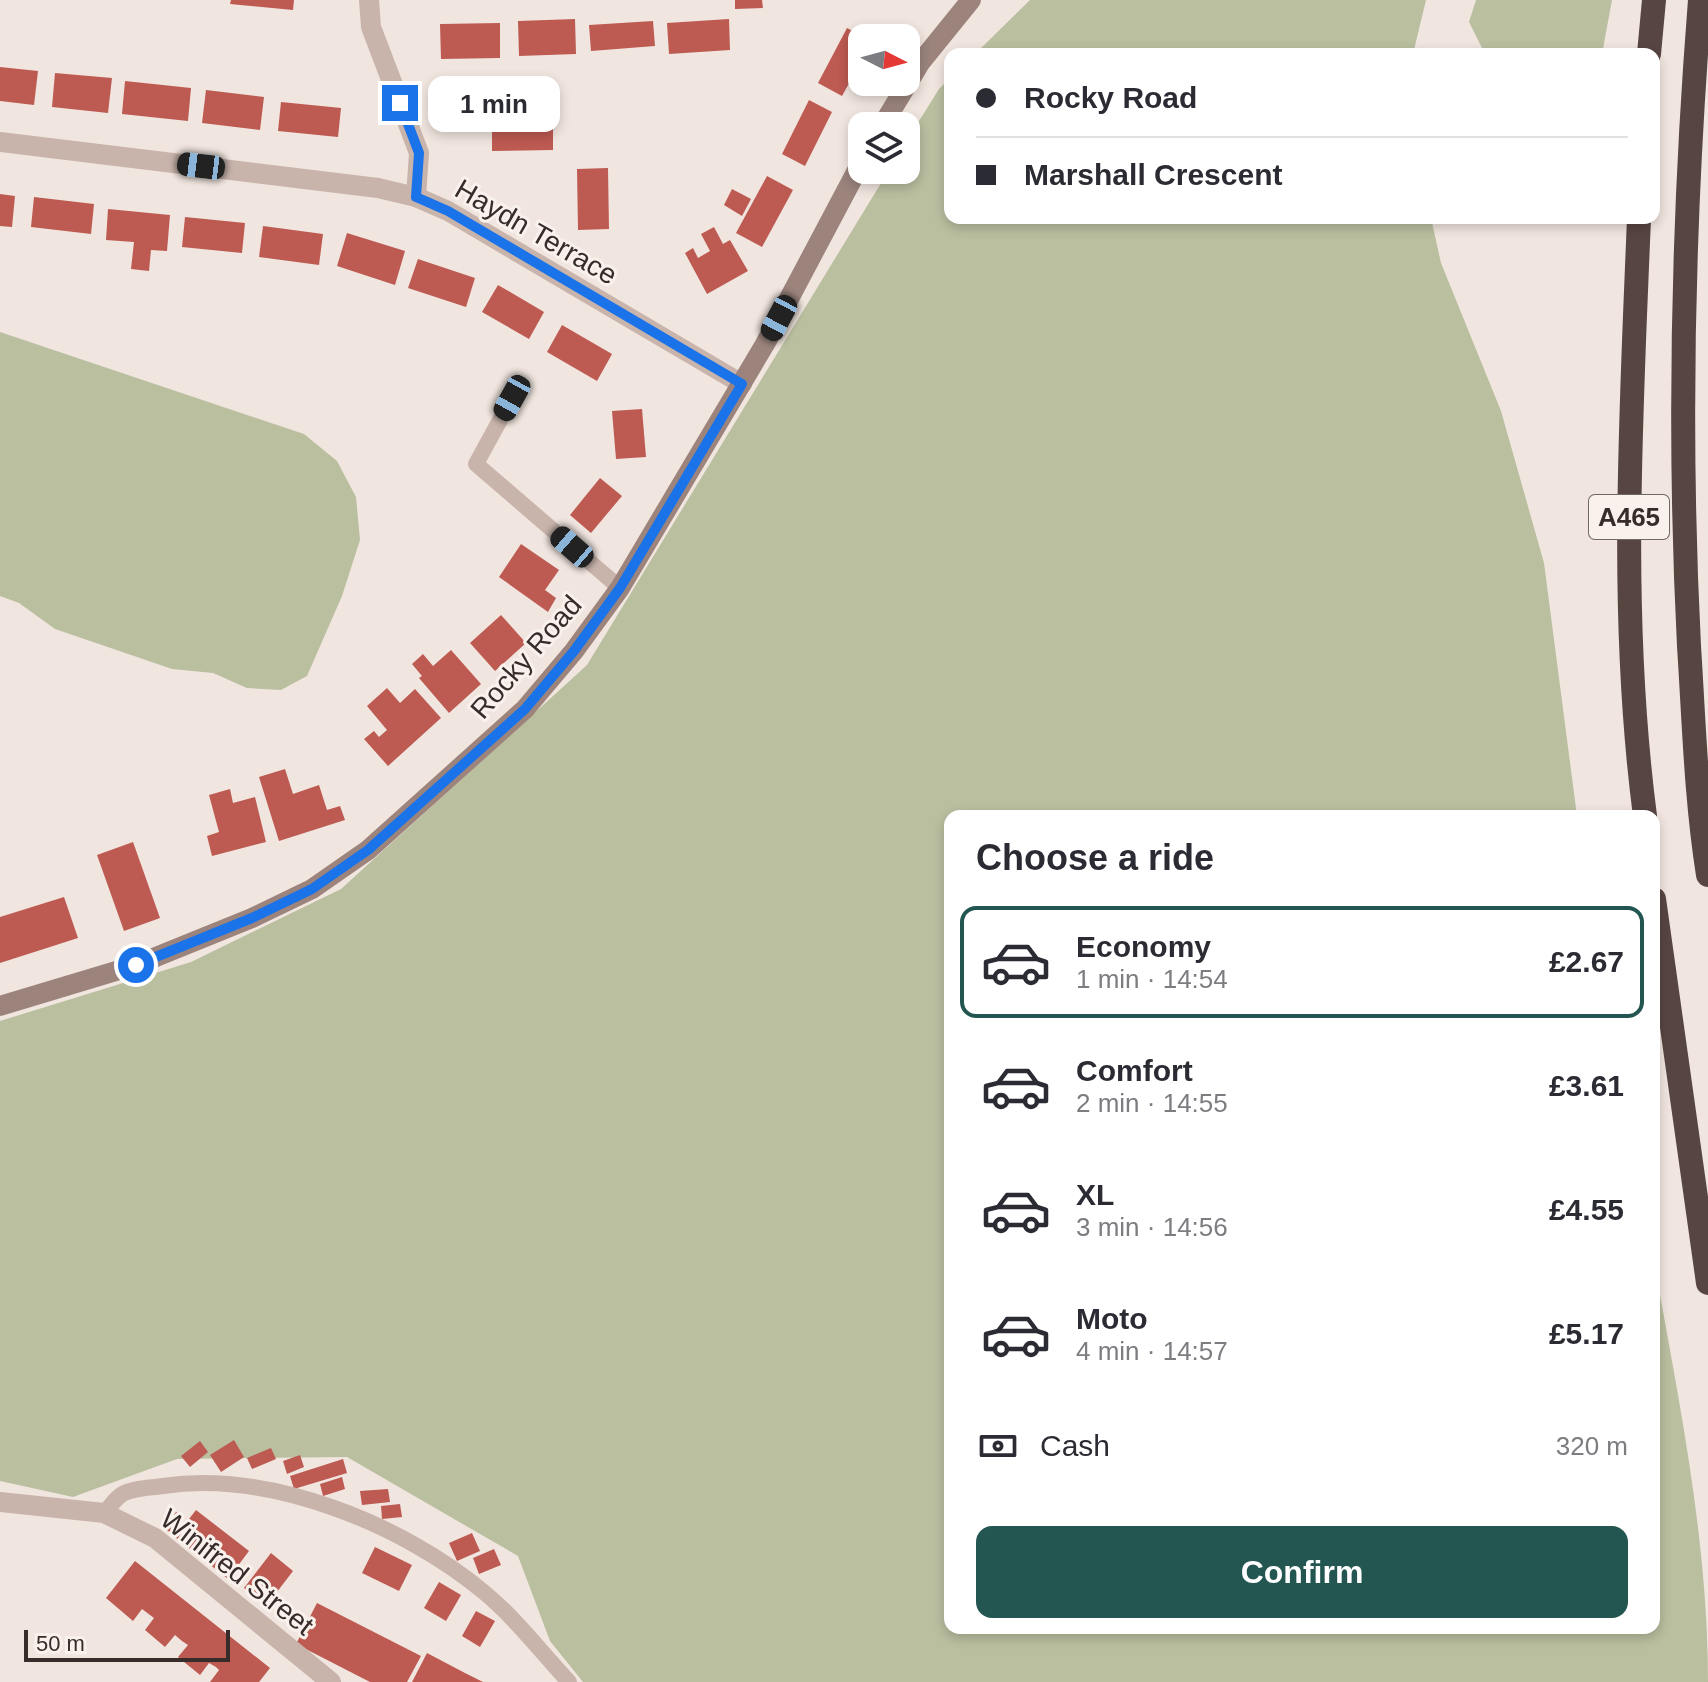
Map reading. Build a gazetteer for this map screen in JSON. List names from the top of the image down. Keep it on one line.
{"streets":{"highway":["A465"],"street":["Haydn Terrace","Rocky Road","Winifred Street"]},"crossings":[["Haydn Terrace","Rocky Road"]],"scale_bar":"50 m","north":"right","page":{"banner":["Rocky Road","Marshall Crescent"],"bubble":"1 min","heading":"Choose a ride","list":[{"name":"Economy","note":"1 min · 14:54","value":"£2.67"},{"name":"Comfort","note":"2 min · 14:55","value":"£3.61"},{"name":"XL","note":"3 min · 14:56","value":"£4.55"},{"name":"Moto","note":"4 min · 14:57","value":"£5.17"}],"pay":["Cash","320 m"],"buttons":"Confirm","scale":"50 m"}}
